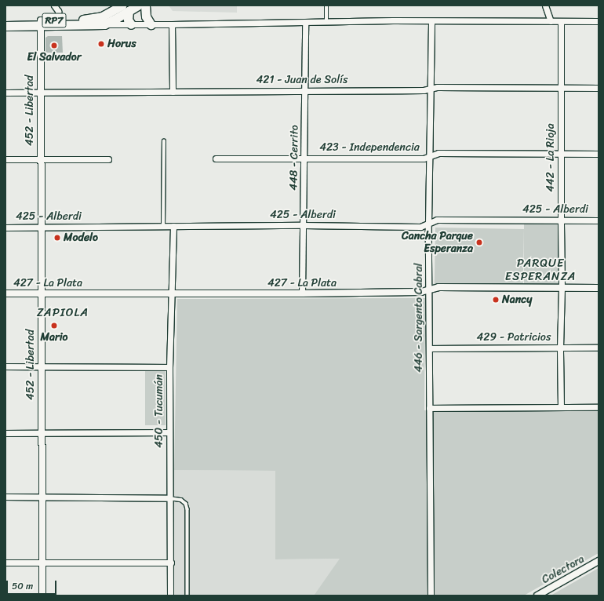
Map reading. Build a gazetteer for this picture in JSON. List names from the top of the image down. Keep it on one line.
{"streets":{"main road":["RP7"],"street":["421 - Juan de Solís","452 - Libertad","423 - Independencia","448 - Cerrito","442 - La Rioja","425 - Alberdi","427 - La Plata","446 - Sargento Cabral","429 - Patricios","450 - Tucumán","Colectora"]},"crossings":[["RP7","452 - Libertad"],["421 - Juan de Solís","452 - Libertad"],["421 - Juan de Solís","448 - Cerrito"],["421 - Juan de Solís","442 - La Rioja"],["421 - Juan de Solís","446 - Sargento Cabral"],["452 - Libertad","425 - Alberdi"],["452 - Libertad","427 - La Plata"],["423 - Independencia","448 - Cerrito"],["423 - Independencia","442 - La Rioja"],["423 - Independencia","446 - Sargento Cabral"],["448 - Cerrito","425 - Alberdi"],["448 - Cerrito","427 - La Plata"],["442 - La Rioja","425 - Alberdi"],["442 - La Rioja","427 - La Plata"],["442 - La Rioja","429 - Patricios"],["425 - Alberdi","446 - Sargento Cabral"],["425 - Alberdi","450 - Tucumán"],["427 - La Plata","446 - Sargento Cabral"],["427 - La Plata","450 - Tucumán"],["446 - Sargento Cabral","429 - Patricios"]],"districts":["PARQUE ESPERANZA","ZAPIOLA"],"places":["Horus","El Salvador","Modelo","Cancha Parque Esperanza","Nancy","Mario"],"scale_bar":"50 m"}
